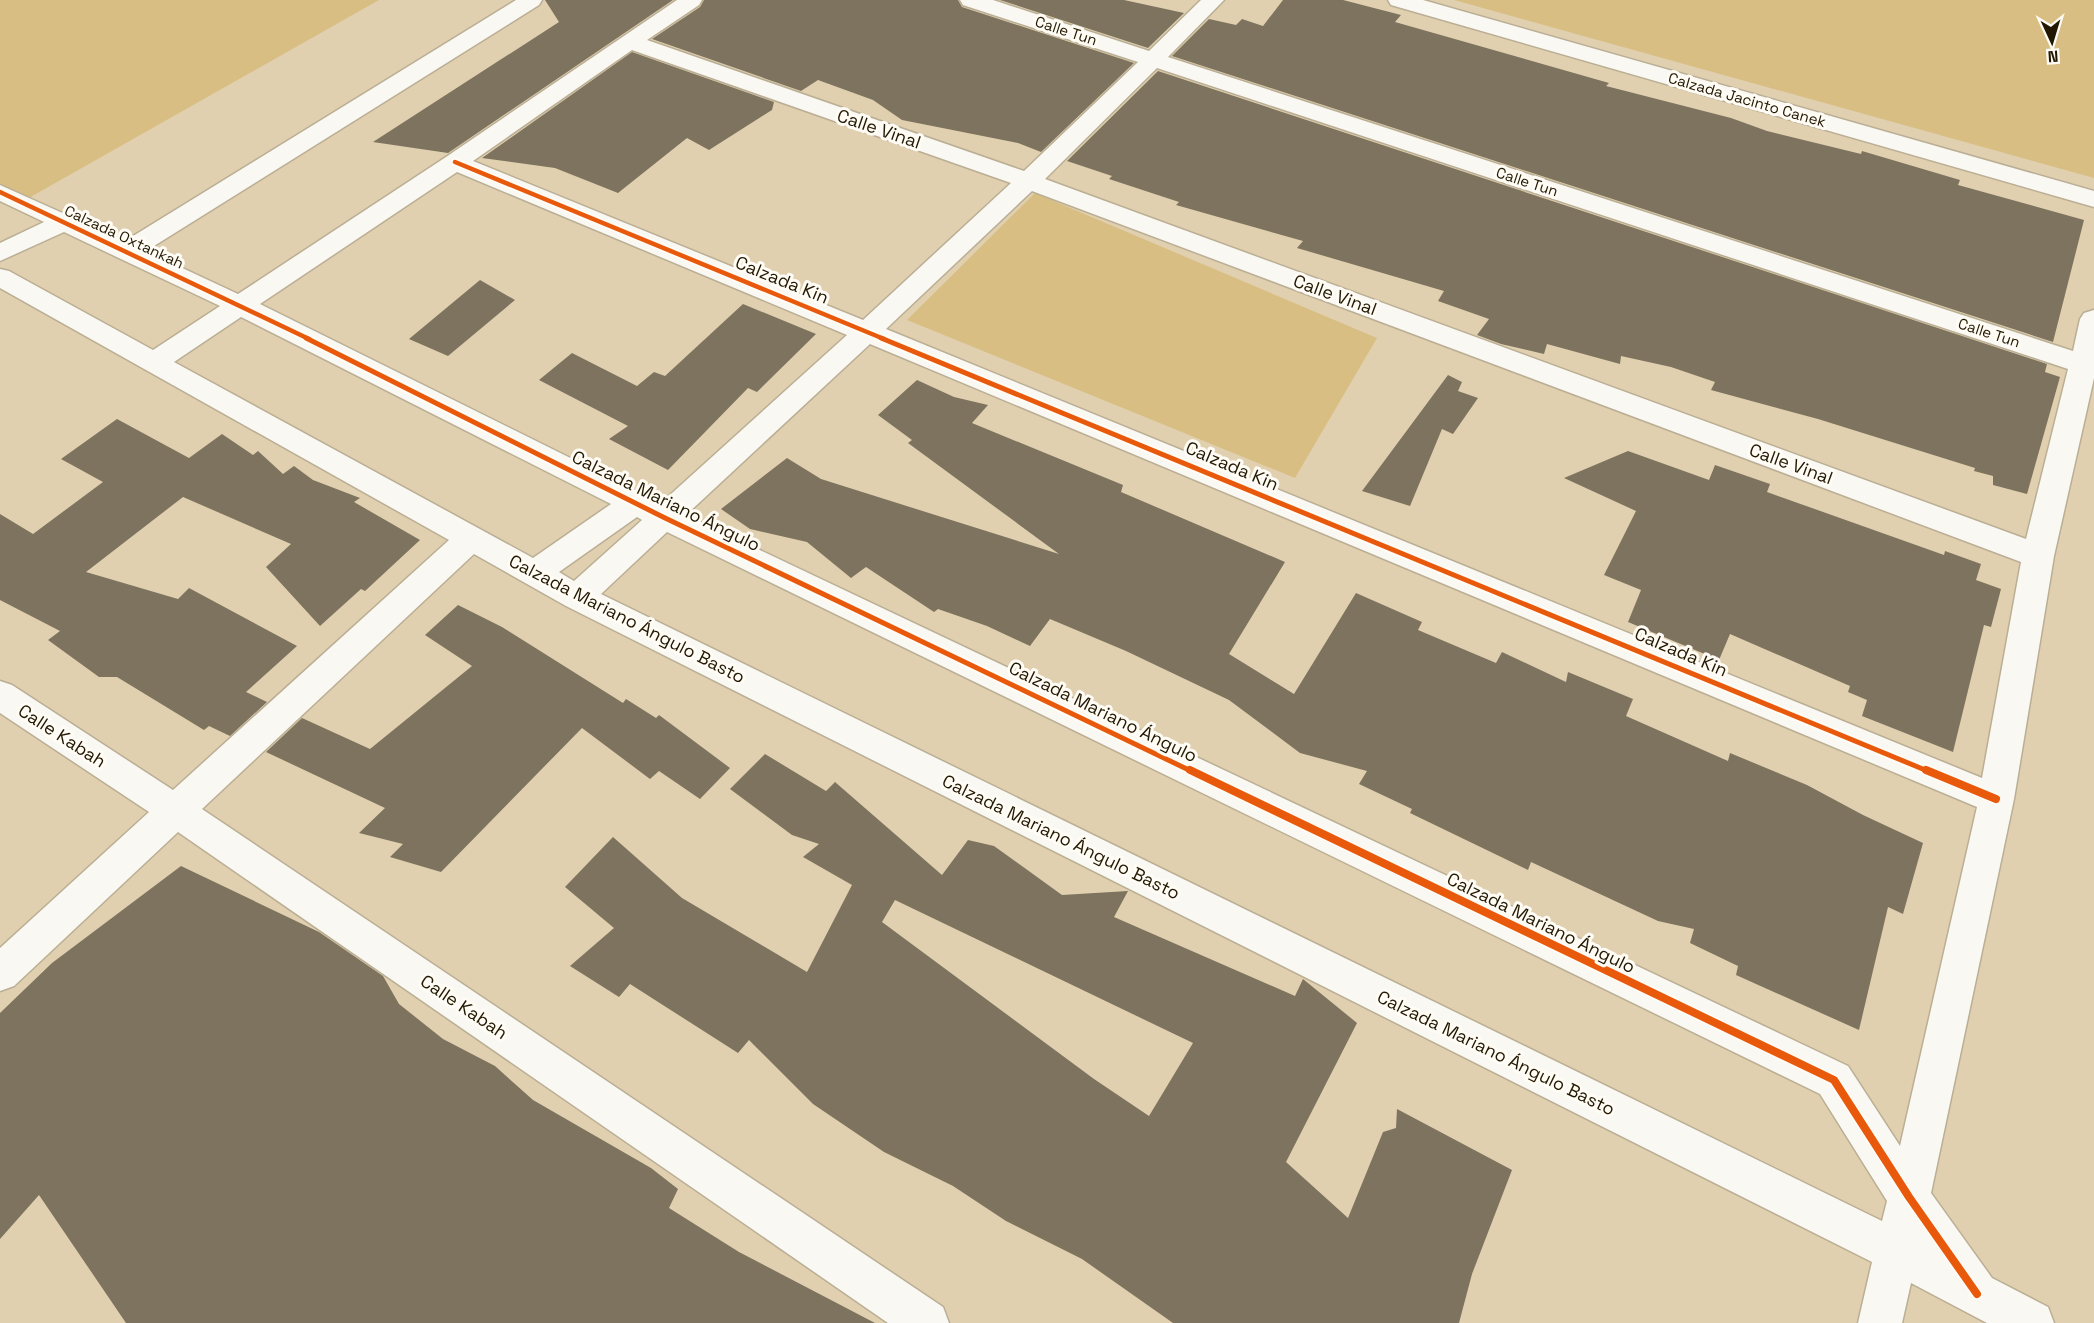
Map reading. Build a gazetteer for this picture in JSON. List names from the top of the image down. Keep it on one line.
{"streets":{"street":["Calle Tun","Calzada Jacinto Canek","Calle Vinal","Calzada Oxtankah","Calzada Kin","Calzada Mariano Ángulo","Calzada Mariano Ángulo Basto","Calle Kabah"]},"crossings":[["Calzada Oxtankah","Calzada Mariano Ángulo"],["Calzada Mariano Ángulo","Calzada Mariano Ángulo Basto"]],"north":"bottom"}
